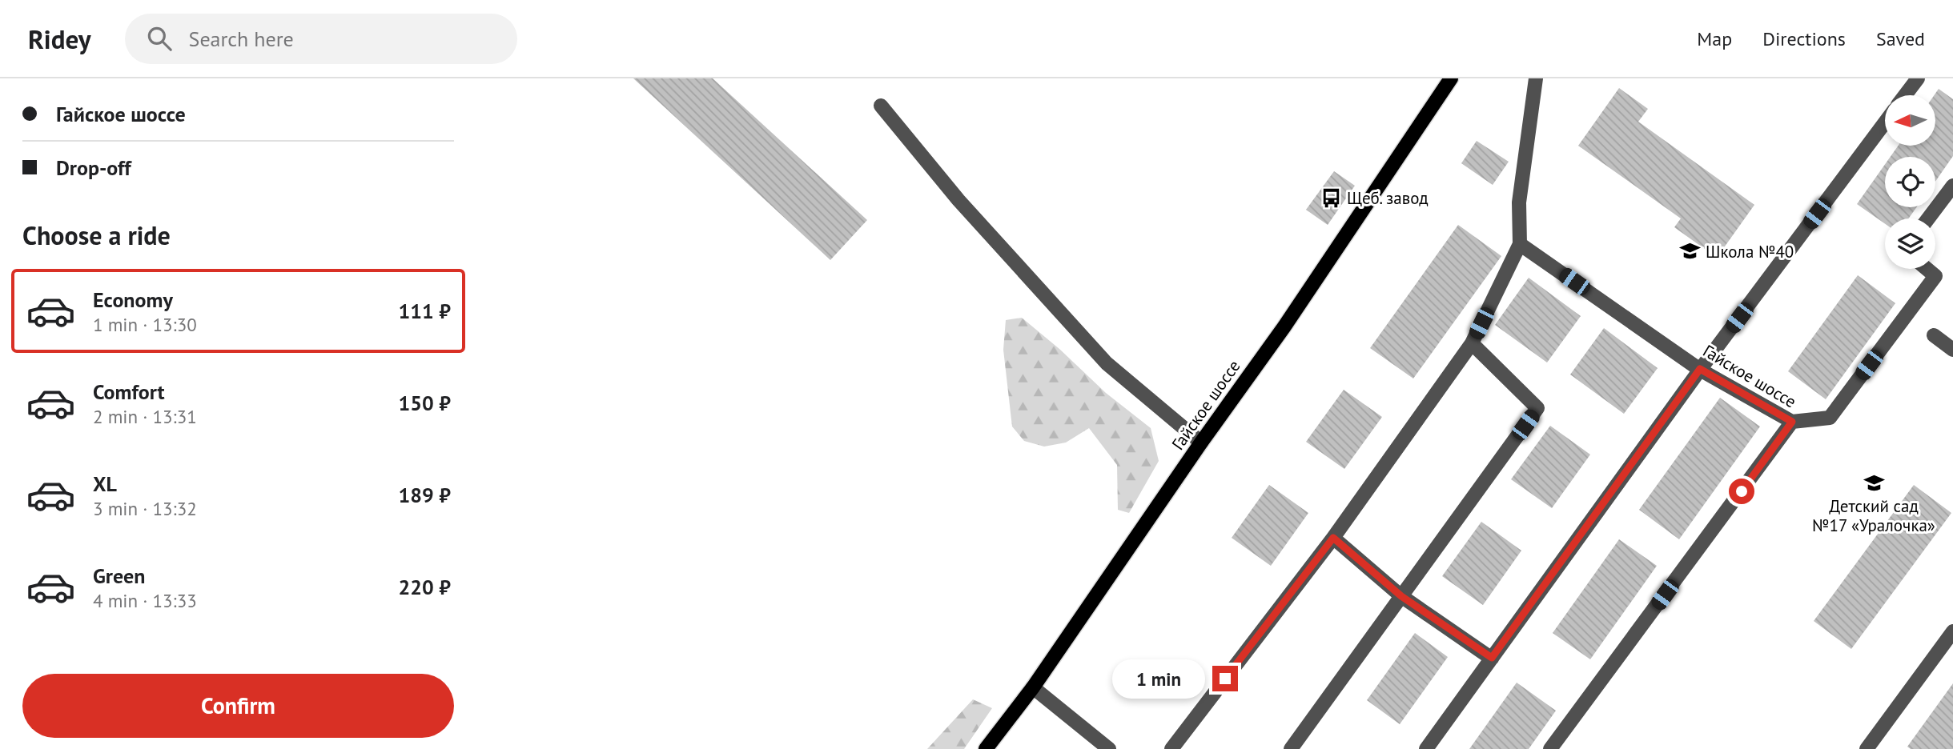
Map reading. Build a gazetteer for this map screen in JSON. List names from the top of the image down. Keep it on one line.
{"streets":{"main road":["Гайское шоссе"]},"places":{"bus stop":["Щеб. завод"],"school or university":["Школа №40","Детский сад №17 «Уралочка»"]},"north":"left","page":{"header":"Ridey","search":"Search here","nav":["Map","Directions","Saved"],"banner":["Гайское шоссе","Drop-off"],"heading":"Choose a ride","list":[{"name":"Economy","note":"1 min · 13:30","value":"111 ₽"},{"name":"Comfort","note":"2 min · 13:31","value":"150 ₽"},{"name":"XL","note":"3 min · 13:32","value":"189 ₽"},{"name":"Green","note":"4 min · 13:33","value":"220 ₽"}],"bubble":"1 min","buttons":"Confirm"}}
